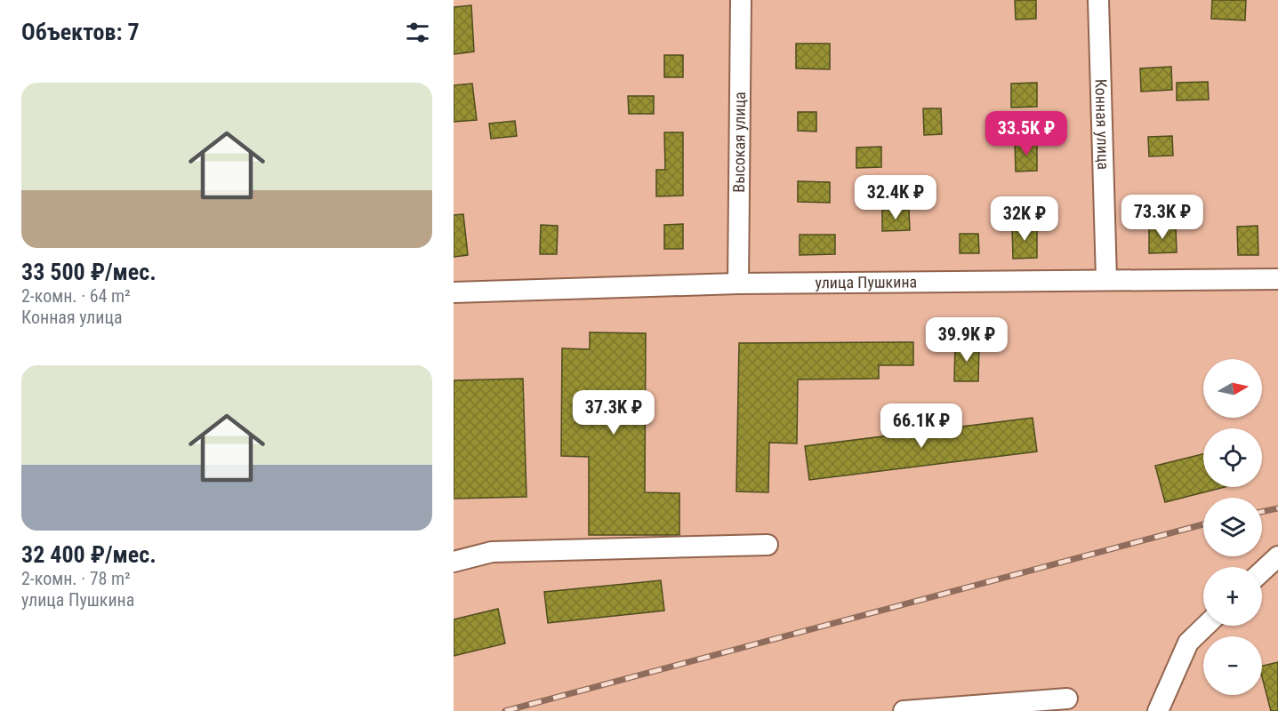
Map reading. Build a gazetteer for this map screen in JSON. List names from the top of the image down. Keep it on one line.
{"streets":{"street":["Конная улица","Высокая улица","улица Пушкина"]},"crossings":[["Конная улица","улица Пушкина"],["Высокая улица","улица Пушкина"]],"north":"right","page":{"heading":"Объектов: 7","list":[{"name":"33 500 ₽/мес.","note":"2-комн. · 64 m² · Конная улица"},{"name":"32 400 ₽/мес.","note":"2-комн. · 78 m² · улица Пушкина"}],"price":["33.5K ₽","32.4K ₽","73.3K ₽","32K ₽","39.9K ₽","37.3K ₽","66.1K ₽"],"map_buttons":["+","−"]}}
